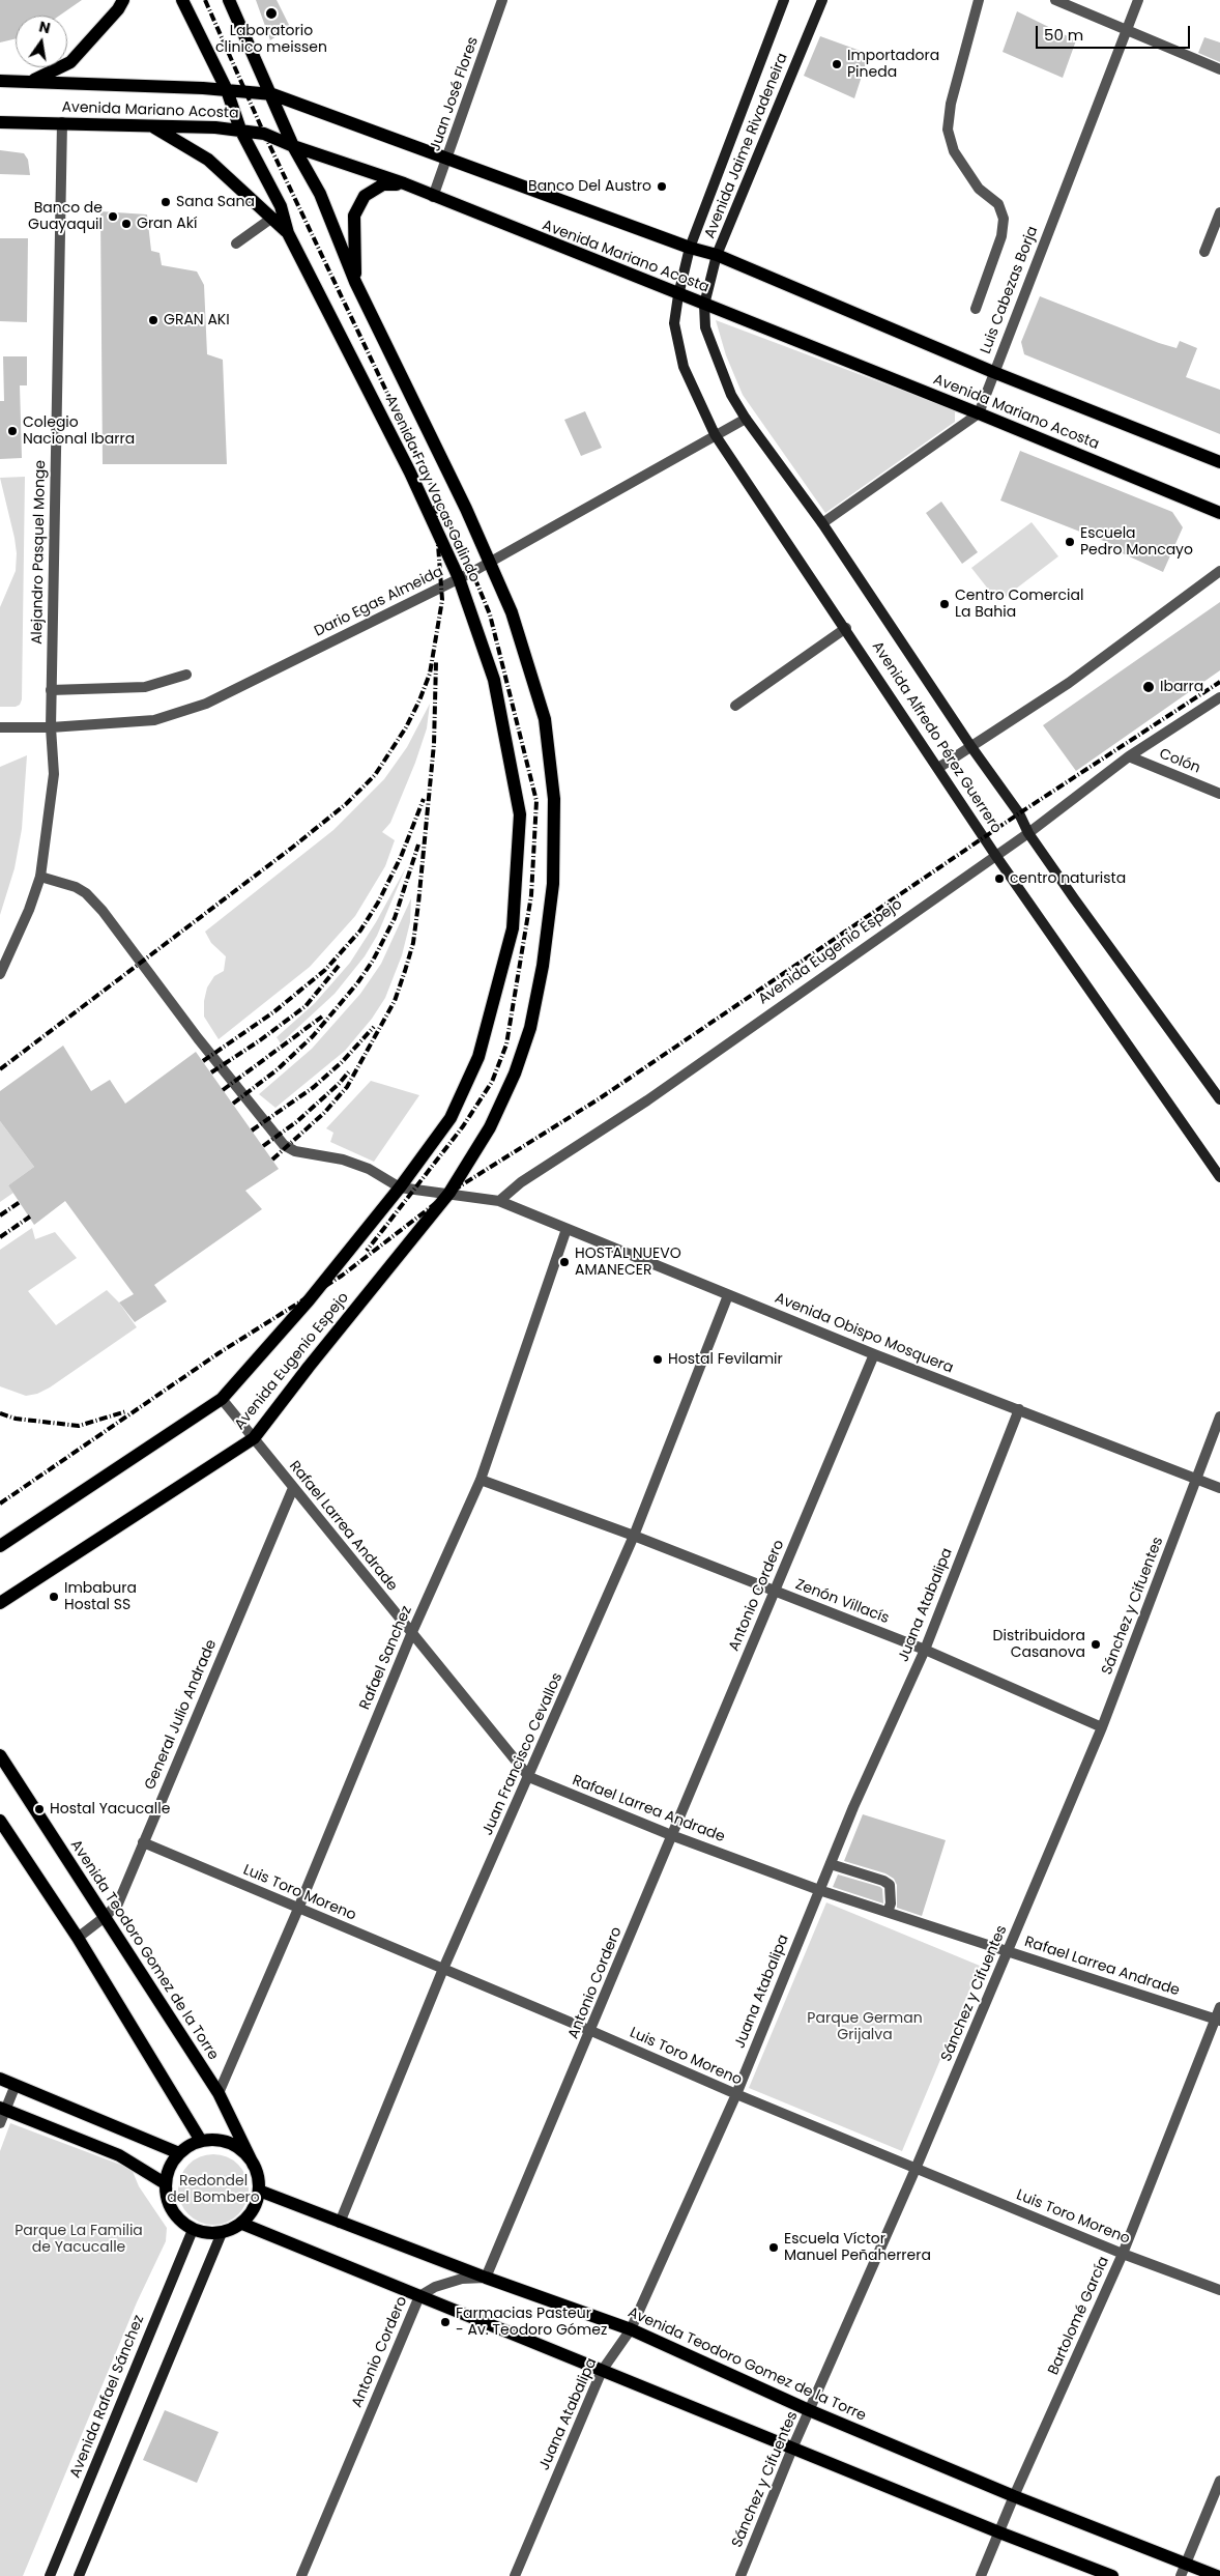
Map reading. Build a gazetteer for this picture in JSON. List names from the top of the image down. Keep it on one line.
{"streets":{"main road":["Avenida Mariano Acosta","Avenida Fray Vacas Galindo","Avenida Eugenio Espejo","Avenida Teodoro Gomez de la Torre"],"street":["Juan José Flores","Avenida Jaime Rivadeneira","Luis Cabezas Borja","Alejandro Pasquel Monge","Dario Egas Almeida","Avenida Alfredo Pérez Guerrero","Colón","Avenida Obispo Mosquera","Rafael Larrea Andrade","Antonio Cordero","Zenón Villacís","Juana Atabalipa","Sánchez y Cifuentes","Rafael Sanchez","General Julio Andrade","Juan Francisco Cevallos","Luis Toro Moreno","Bartolomé García","Avenida Rafael Sánchez"]},"crossings":[["Juan José Flores","Avenida Mariano Acosta"],["Avenida Mariano Acosta","Avenida Jaime Rivadeneira"],["Avenida Mariano Acosta","Luis Cabezas Borja"],["Avenida Mariano Acosta","Avenida Fray Vacas Galindo"],["Avenida Mariano Acosta","Alejandro Pasquel Monge"],["Avenida Mariano Acosta","Avenida Alfredo Pérez Guerrero"],["Avenida Jaime Rivadeneira","Avenida Alfredo Pérez Guerrero"],["Avenida Fray Vacas Galindo","Dario Egas Almeida"],["Avenida Fray Vacas Galindo","Avenida Eugenio Espejo"],["Alejandro Pasquel Monge","Dario Egas Almeida"],["Dario Egas Almeida","Avenida Alfredo Pérez Guerrero"],["Avenida Alfredo Pérez Guerrero","Avenida Eugenio Espejo"],["Colón","Avenida Eugenio Espejo"],["Avenida Eugenio Espejo","Avenida Obispo Mosquera"],["Avenida Eugenio Espejo","Rafael Larrea Andrade"],["Avenida Obispo Mosquera","Antonio Cordero"],["Avenida Obispo Mosquera","Juana Atabalipa"],["Avenida Obispo Mosquera","Sánchez y Cifuentes"],["Avenida Obispo Mosquera","Rafael Sanchez"],["Avenida Obispo Mosquera","Juan Francisco Cevallos"],["Rafael Larrea Andrade","Antonio Cordero"],["Rafael Larrea Andrade","Juana Atabalipa"],["Rafael Larrea Andrade","Sánchez y Cifuentes"],["Rafael Larrea Andrade","Rafael Sanchez"],["Rafael Larrea Andrade","General Julio Andrade"],["Rafael Larrea Andrade","Juan Francisco Cevallos"],["Rafael Larrea Andrade","Bartolomé García"],["Antonio Cordero","Zenón Villacís"],["Antonio Cordero","Luis Toro Moreno"],["Antonio Cordero","Avenida Teodoro Gomez de la Torre"],["Zenón Villacís","Juana Atabalipa"],["Zenón Villacís","Sánchez y Cifuentes"],["Zenón Villacís","Rafael Sanchez"],["Zenón Villacís","Juan Francisco Cevallos"],["Juana Atabalipa","Luis Toro Moreno"],["Juana Atabalipa","Avenida Teodoro Gomez de la Torre"],["Sánchez y Cifuentes","Luis Toro Moreno"],["Sánchez y Cifuentes","Avenida Teodoro Gomez de la Torre"],["Rafael Sanchez","Luis Toro Moreno"],["Rafael Sanchez","Avenida Teodoro Gomez de la Torre"],["General Julio Andrade","Luis Toro Moreno"],["General Julio Andrade","Avenida Teodoro Gomez de la Torre"],["Juan Francisco Cevallos","Luis Toro Moreno"],["Juan Francisco Cevallos","Avenida Teodoro Gomez de la Torre"],["Luis Toro Moreno","Bartolomé García"],["Avenida Teodoro Gomez de la Torre","Bartolomé García"],["Avenida Teodoro Gomez de la Torre","Avenida Rafael Sánchez"]],"parks":["Parque German Grijalva","Redondel del Bombero","Parque La Familia de Yacucalle"],"places":["Laboratorio clinico meissen","Importadora Pineda","Banco Del Austro","Sana Sana","Banco de Guayaquil","Gran Akí","GRAN AKI","Colegio Nacional Ibarra","Escuela Pedro Moncayo","Centro Comercial La Bahia","Ibarra","centro naturista","HOSTAL NUEVO AMANECER","Hostal Fevilamir","Imbabura Hostal SS","Distribuidora Casanova","Hostal Yacucalle","Escuela Víctor Manuel Peñaherrera","Farmacias Pasteur - Av. Teodoro Gómez"],"scale_bar":"50 m","north":"top"}
